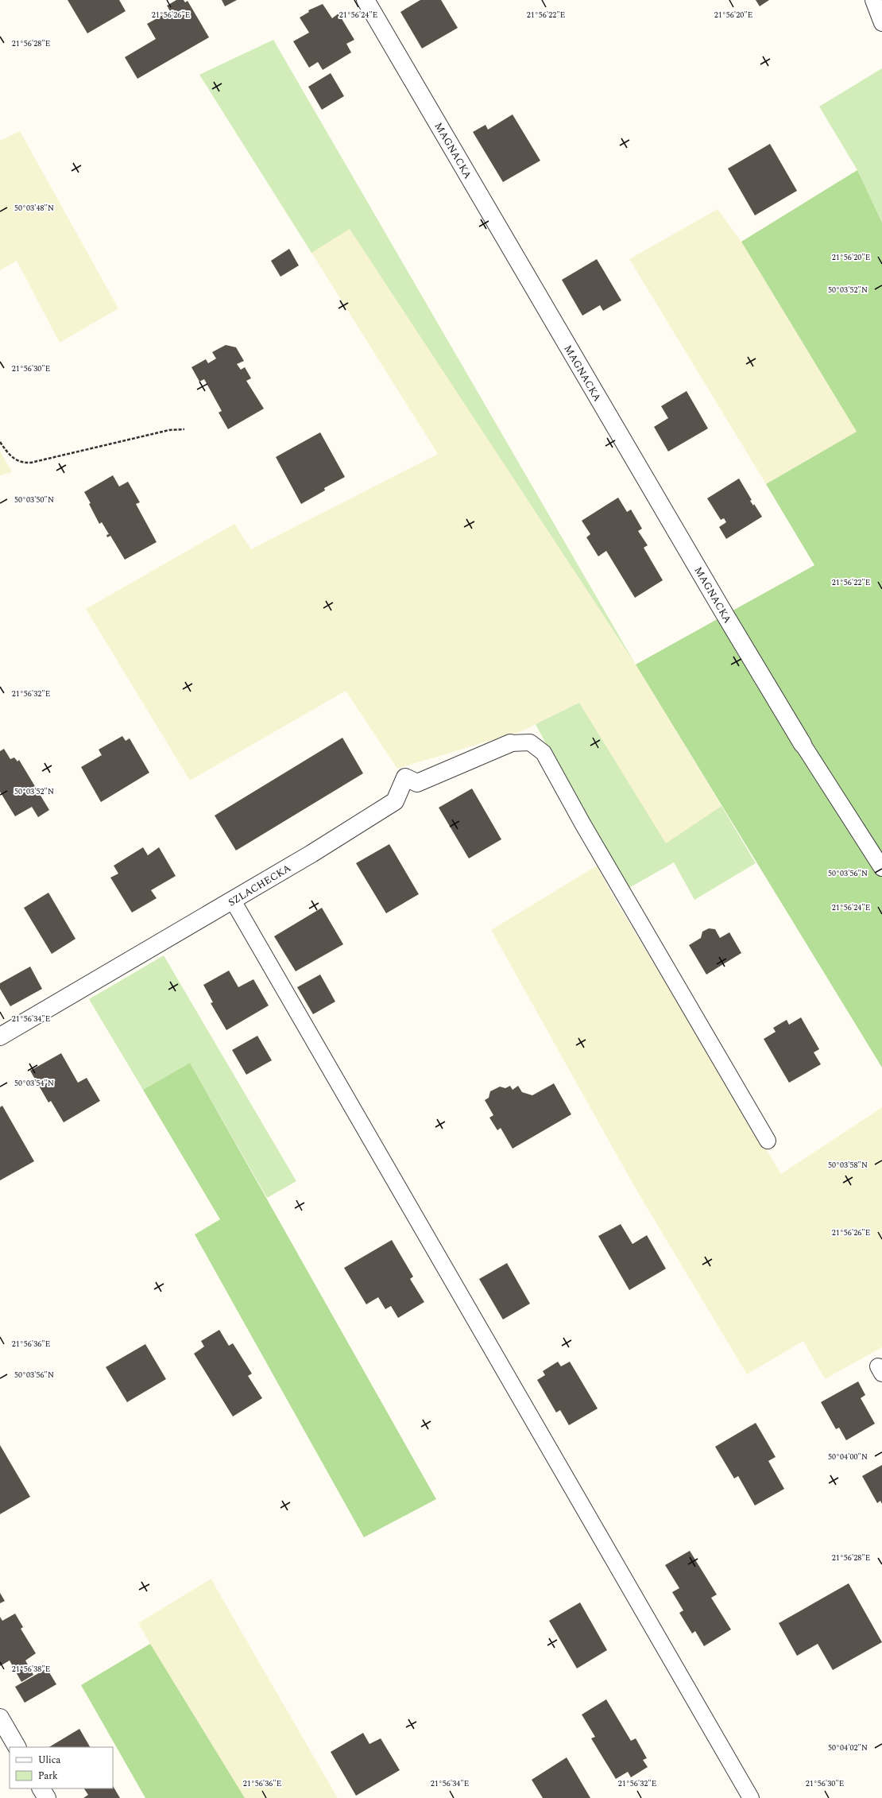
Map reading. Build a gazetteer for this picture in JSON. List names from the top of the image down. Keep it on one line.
{"streets":{"street":["MAGNACKA","SZLACHECKA"]},"legend":["Ulica","Park"],"coordinates":["21°56'22\"E","21°56'26\"E","21°56'24\"E","21°56'20\"E","21°56'28\"E","50°03'48\"N","50°03'52\"N","21°56'30\"E","50°03'50\"N","21°56'32\"E","50°03'56\"N","21°56'34\"E","50°03'54\"N","50°03'58\"N","21°56'36\"E","50°04'00\"N","21°56'38\"E","50°04'02\"N"]}
